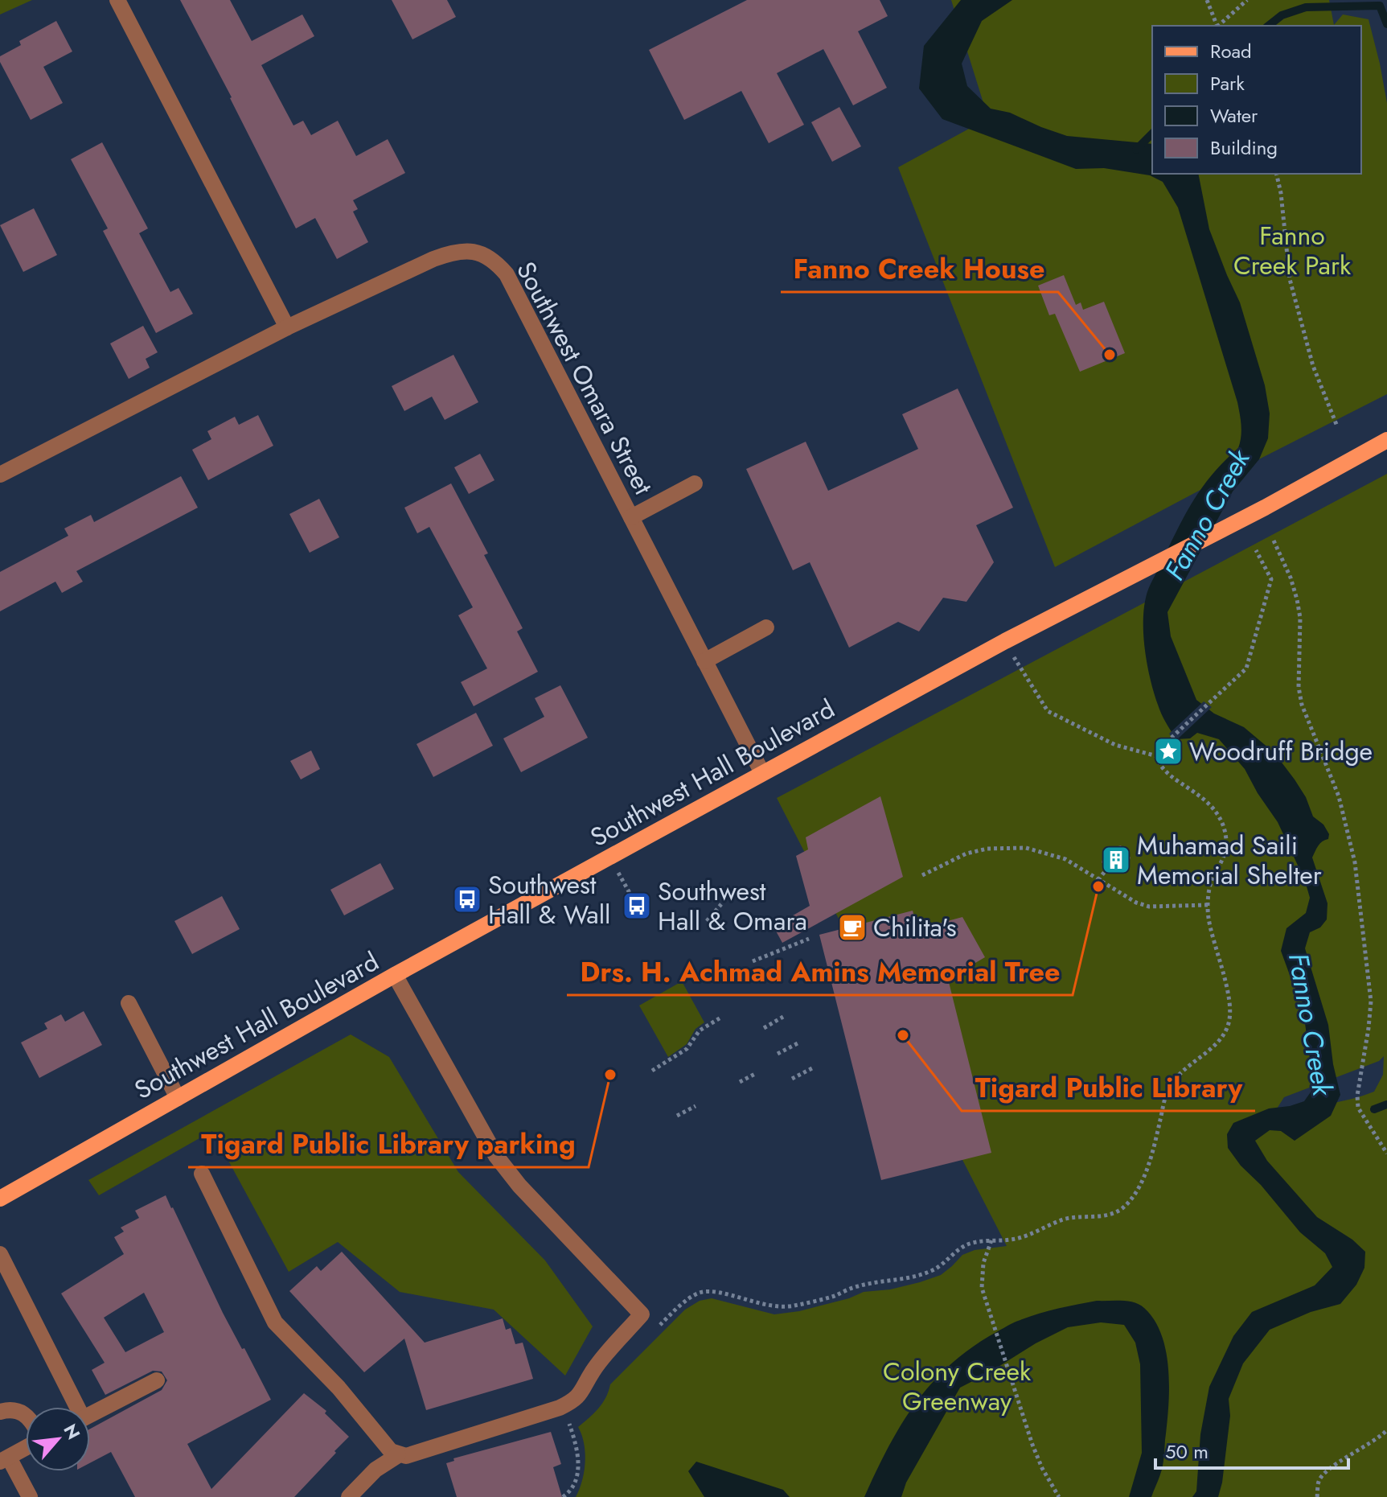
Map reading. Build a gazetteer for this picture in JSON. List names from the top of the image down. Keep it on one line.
{"streets":{"main road":["Southwest Hall Boulevard"],"street":["Southwest Omara Street"]},"crossings":[["Southwest Omara Street","Southwest Hall Boulevard"]],"water":["Fanno Creek"],"parks":["Fanno Creek Park","Colony Creek Greenway"],"places":{"other":["Fanno Creek House","Drs. H. Achmad Amins Memorial Tree","Tigard Public Library","Tigard Public Library parking"],"place":["Woodruff Bridge"],"building":["Muhamad Saili Memorial Shelter"],"bus stop":["Southwest Hall & Wall","Southwest Hall & Omara"],"cafe":["Chilita's"]},"legend":["Road","Park","Water","Building"],"scale_bar":"50 m","north":"top right"}
